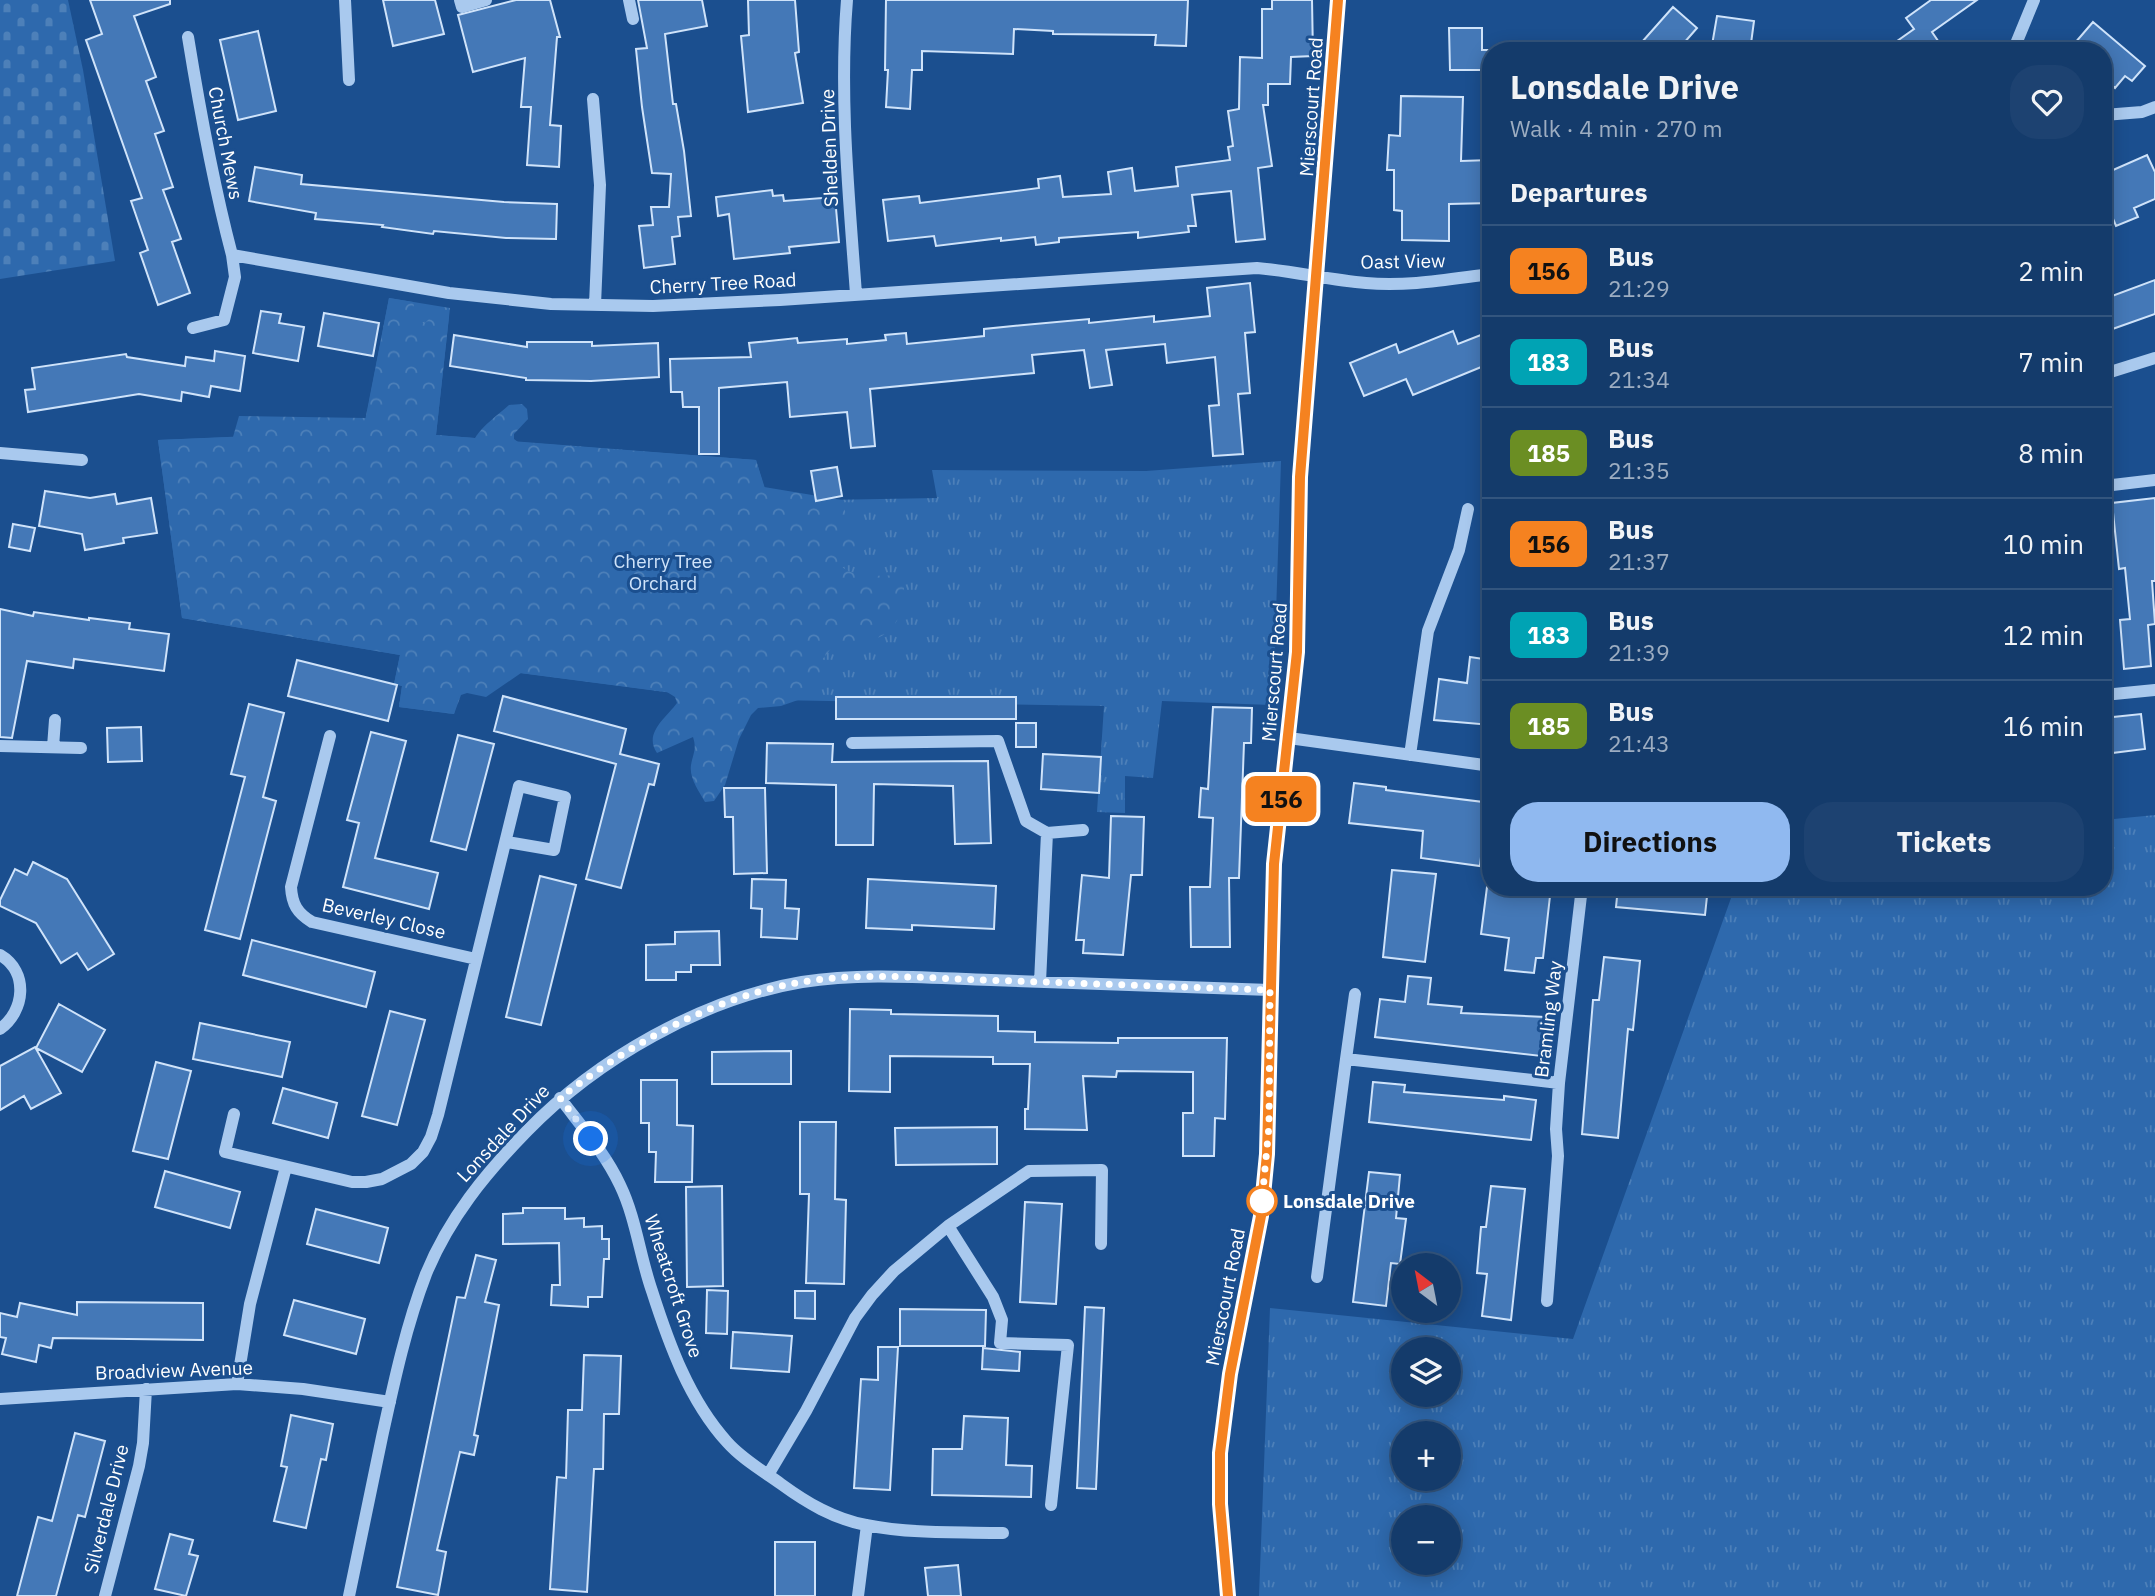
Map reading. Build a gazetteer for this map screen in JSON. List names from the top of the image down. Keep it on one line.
{"streets":{"street":["Mierscourt Road","Church Mews","Shelden Drive","Oast View","Cherry Tree Road","Beverley Close","Bramling Way","Lonsdale Drive","Wheatcroft Grove","Broadview Avenue","Silverdale Drive"]},"crossings":[["Mierscourt Road","Oast View"],["Mierscourt Road","Cherry Tree Road"],["Mierscourt Road","Lonsdale Drive"],["Church Mews","Cherry Tree Road"],["Shelden Drive","Cherry Tree Road"],["Oast View","Cherry Tree Road"],["Lonsdale Drive","Wheatcroft Grove"],["Lonsdale Drive","Broadview Avenue"],["Broadview Avenue","Silverdale Drive"]],"parks":["Cherry Tree Orchard"],"places":["Lonsdale Drive"],"lines":["bus line 156"],"north":"top left","page":{"on_map":"156","heading":[["Lonsdale Drive","Walk · 4 min · 270 m"],"Departures"],"list":[{"mark":"156","name":"Bus","note":"21:29","value":"2 min"},{"mark":"183","name":"Bus","note":"21:34","value":"7 min"},{"mark":"185","name":"Bus","note":"21:35","value":"8 min"},{"mark":"156","name":"Bus","note":"21:37","value":"10 min"},{"mark":"183","name":"Bus","note":"21:39","value":"12 min"},{"mark":"185","name":"Bus","note":"21:43","value":"16 min"}],"buttons":["Directions","Tickets"],"map_buttons":["+","−"]}}
